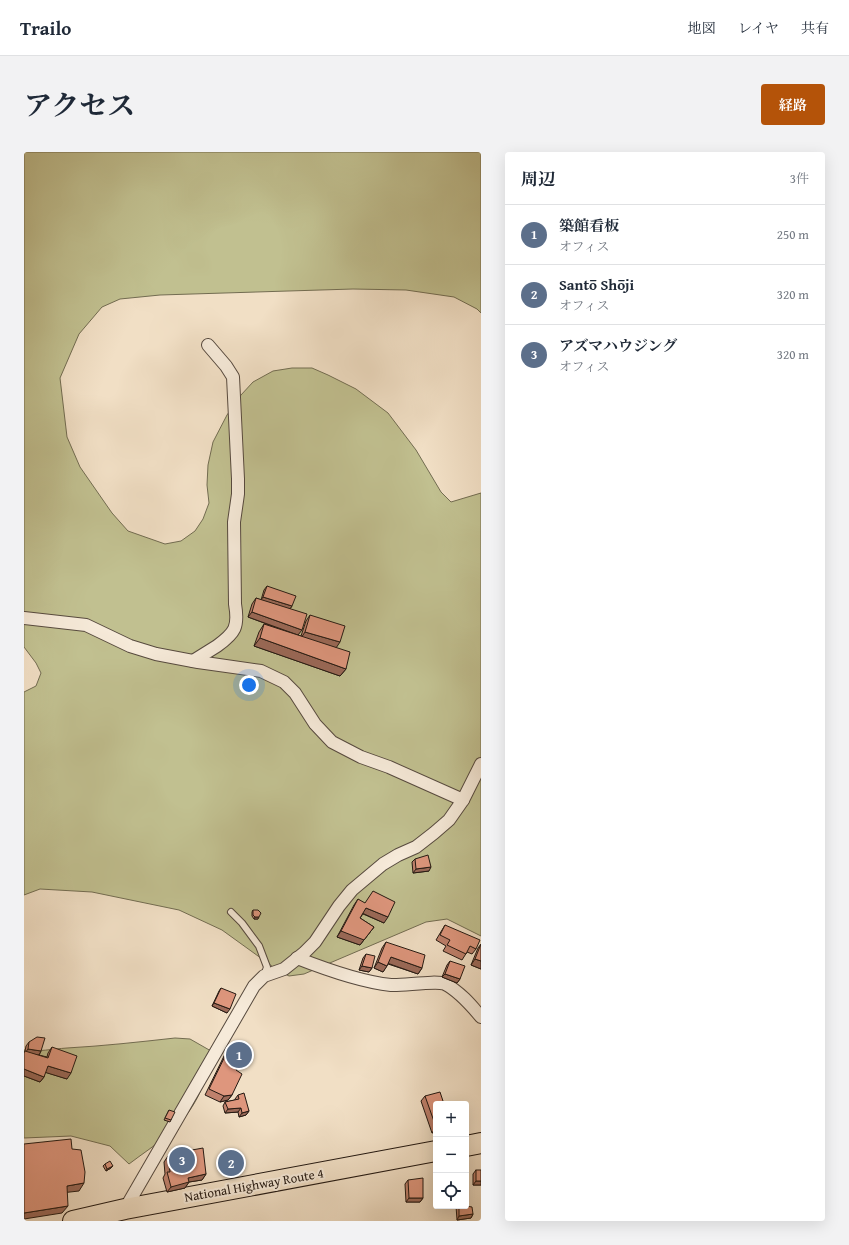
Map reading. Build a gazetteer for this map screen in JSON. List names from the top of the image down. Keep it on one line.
{"streets":{"highway":["National Highway Route 4"]},"page":{"header":"Trailo","nav":["地図","レイヤ","共有"],"title":"アクセス","buttons":"経路","heading":["周辺","3件"],"list":[{"mark":"1","name":"築館看板","note":"オフィス","value":"250 m"},{"mark":"2","name":"Santō Shōji","note":"オフィス","value":"320 m"},{"mark":"3","name":"アズマハウジング","note":"オフィス","value":"320 m"}],"pins":["1","3","2"],"map_buttons":["+","−"]}}
